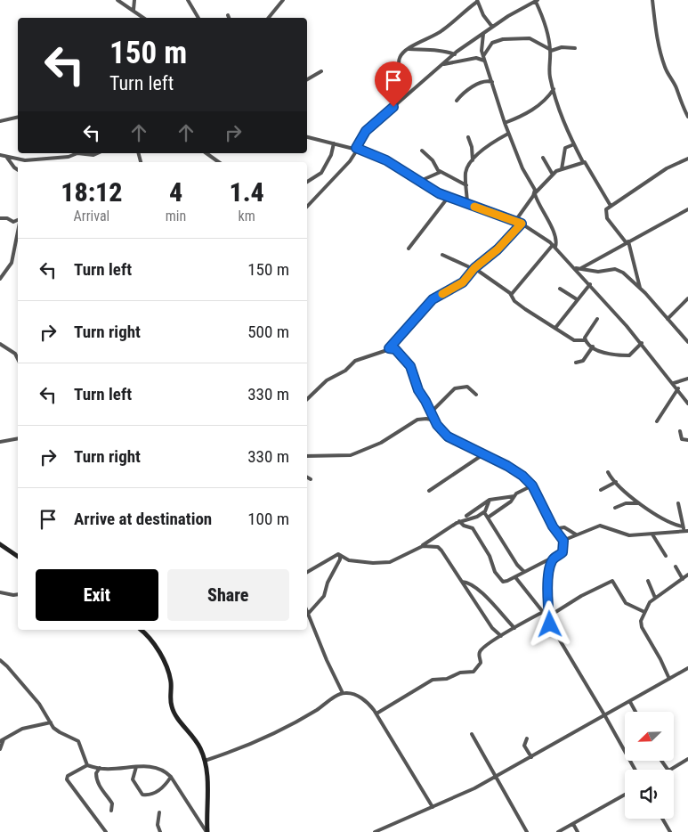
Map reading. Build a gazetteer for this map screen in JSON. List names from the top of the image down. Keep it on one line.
{"north":"bottom left","page":{"turn":["150 m","Turn left"],"eta":["18:12","Arrival","4","min","1.4","km"],"list":[{"name":"Turn left","value":"150 m"},{"name":"Turn right","value":"500 m"},{"name":"Turn left","value":"330 m"},{"name":"Turn right","value":"330 m"},{"name":"Arrive at destination","value":"100 m"}],"buttons":["Exit","Share"]}}
